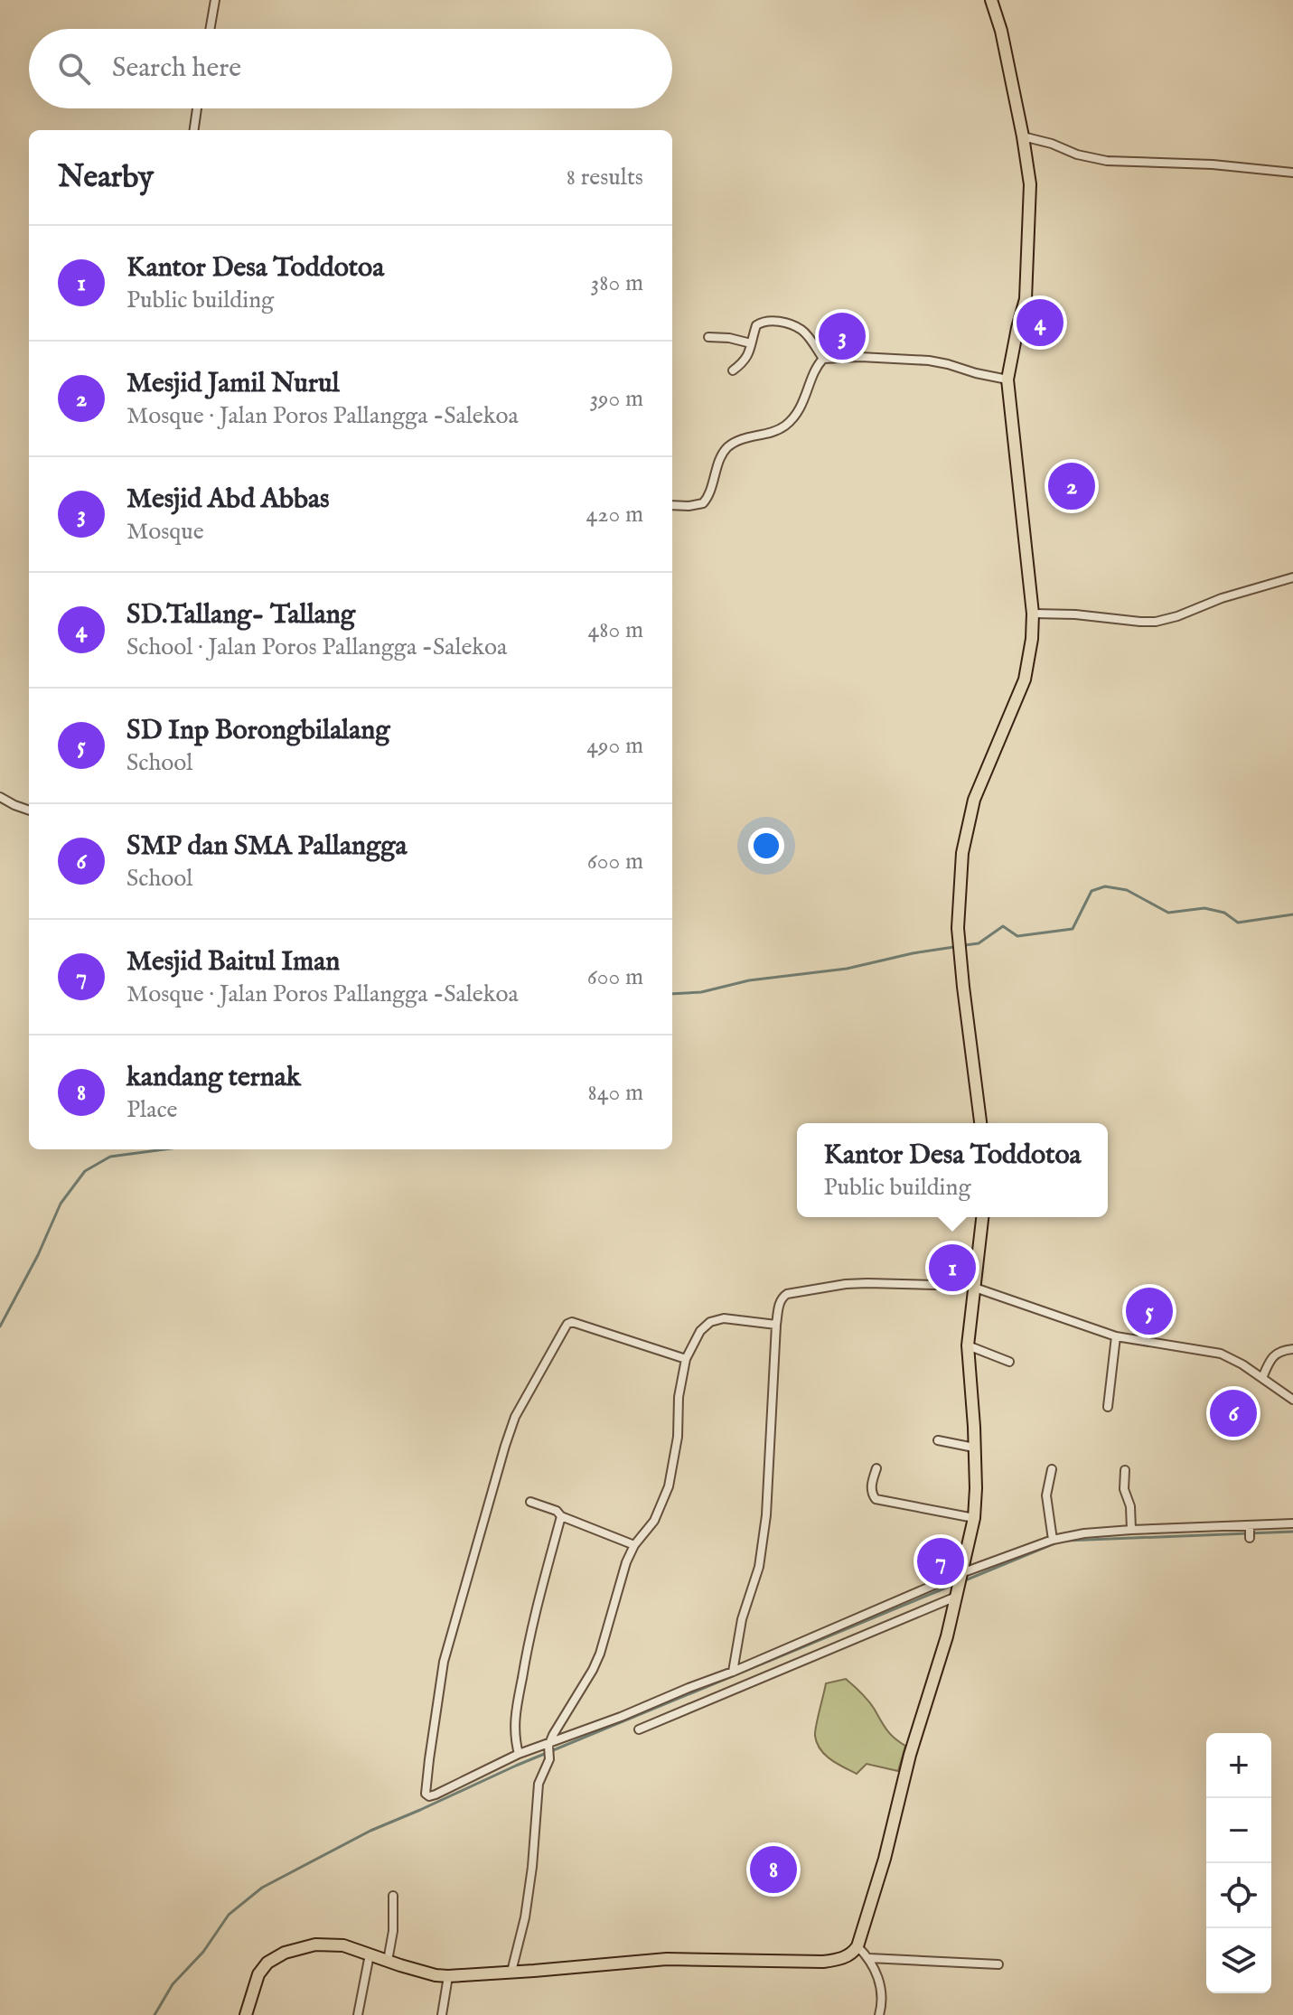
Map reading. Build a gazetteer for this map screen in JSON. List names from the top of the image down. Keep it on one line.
{"page":{"search":"Search here","heading":["Nearby","8 results"],"list":[{"mark":"1","name":"Kantor Desa Toddotoa","note":"Public building","value":"380 m"},{"mark":"2","name":"Mesjid Jamil Nurul","note":"Mosque · Jalan Poros Pallangga -Salekoa","value":"390 m"},{"mark":"3","name":"Mesjid Abd Abbas","note":"Mosque","value":"420 m"},{"mark":"4","name":"SD.Tallang- Tallang","note":"School · Jalan Poros Pallangga -Salekoa","value":"480 m"},{"mark":"5","name":"SD Inp Borongbilalang","note":"School","value":"490 m"},{"mark":"6","name":"SMP dan SMA Pallangga","note":"School","value":"600 m"},{"mark":"7","name":"Mesjid Baitul Iman","note":"Mosque · Jalan Poros Pallangga -Salekoa","value":"600 m"},{"mark":"8","name":"kandang ternak","note":"Place","value":"840 m"}],"pins":["4","3","2","1","5","6","7","8"],"popup":["Kantor Desa Toddotoa","Public building"],"map_buttons":["+","−"]}}
